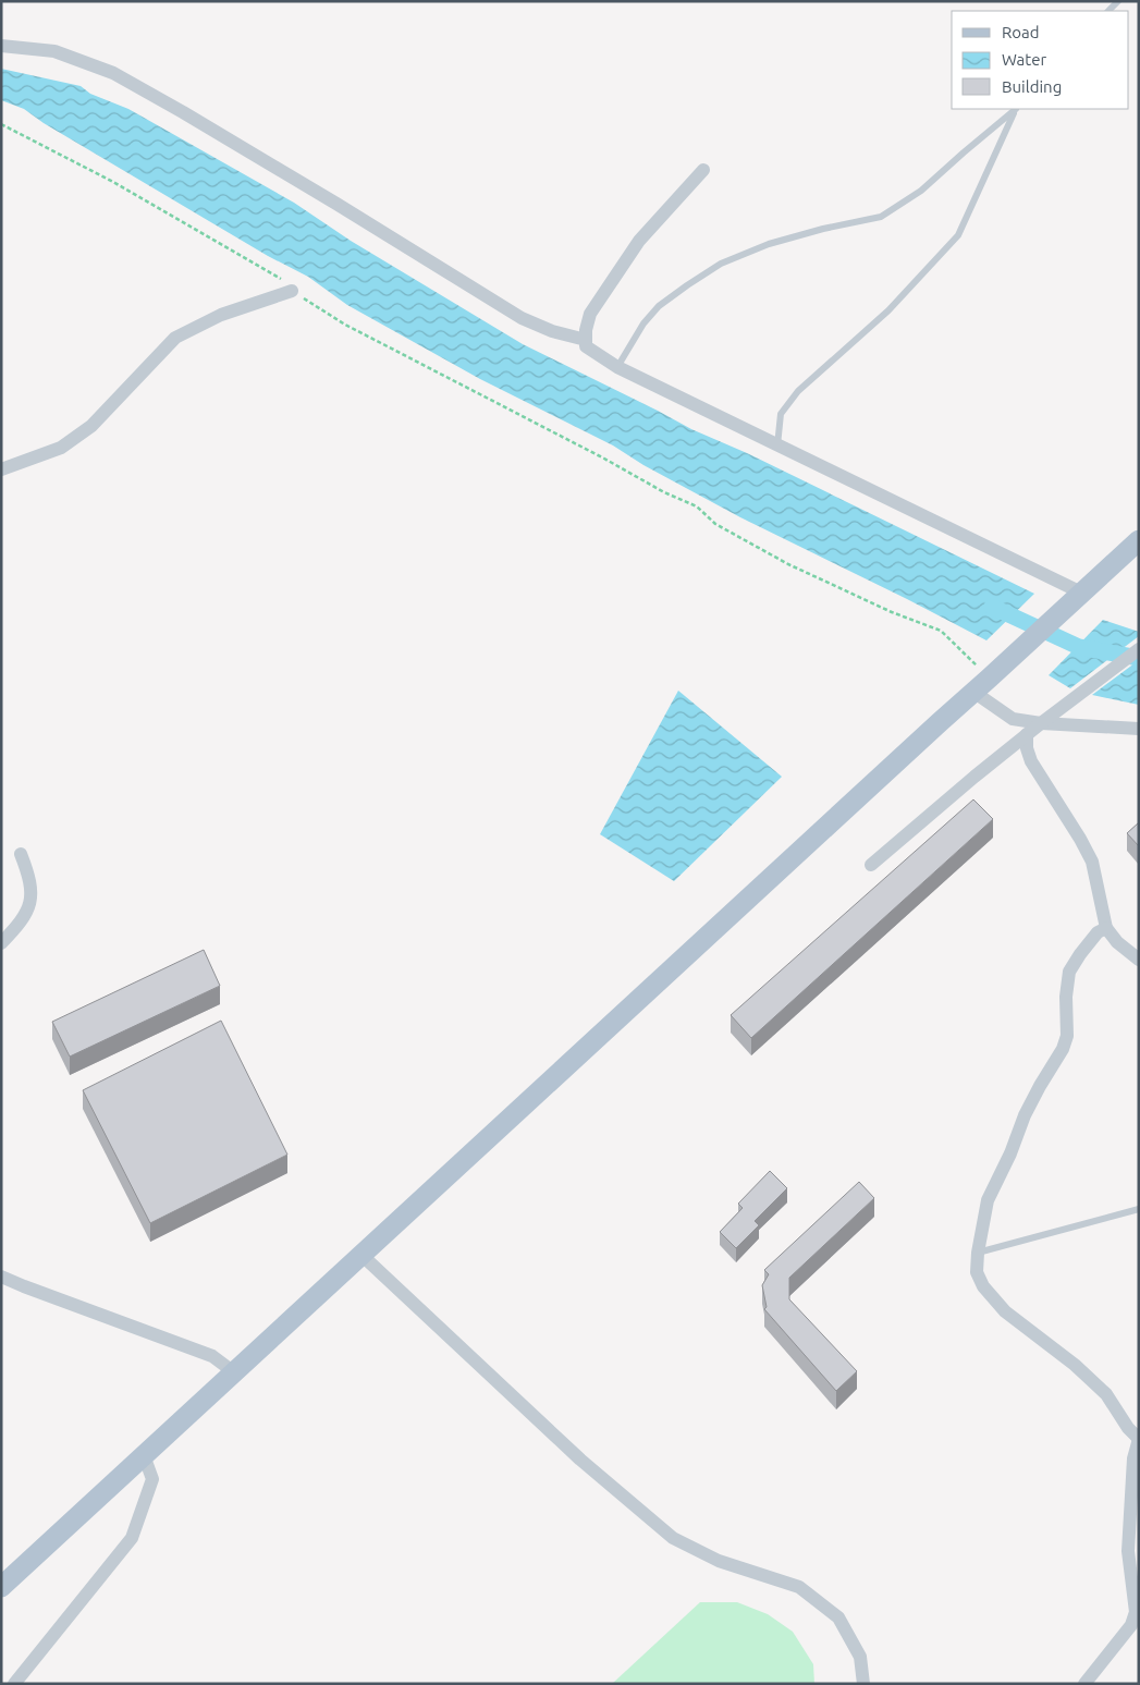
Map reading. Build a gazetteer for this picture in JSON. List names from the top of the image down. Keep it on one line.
{"legend":["Road","Water","Building"]}
